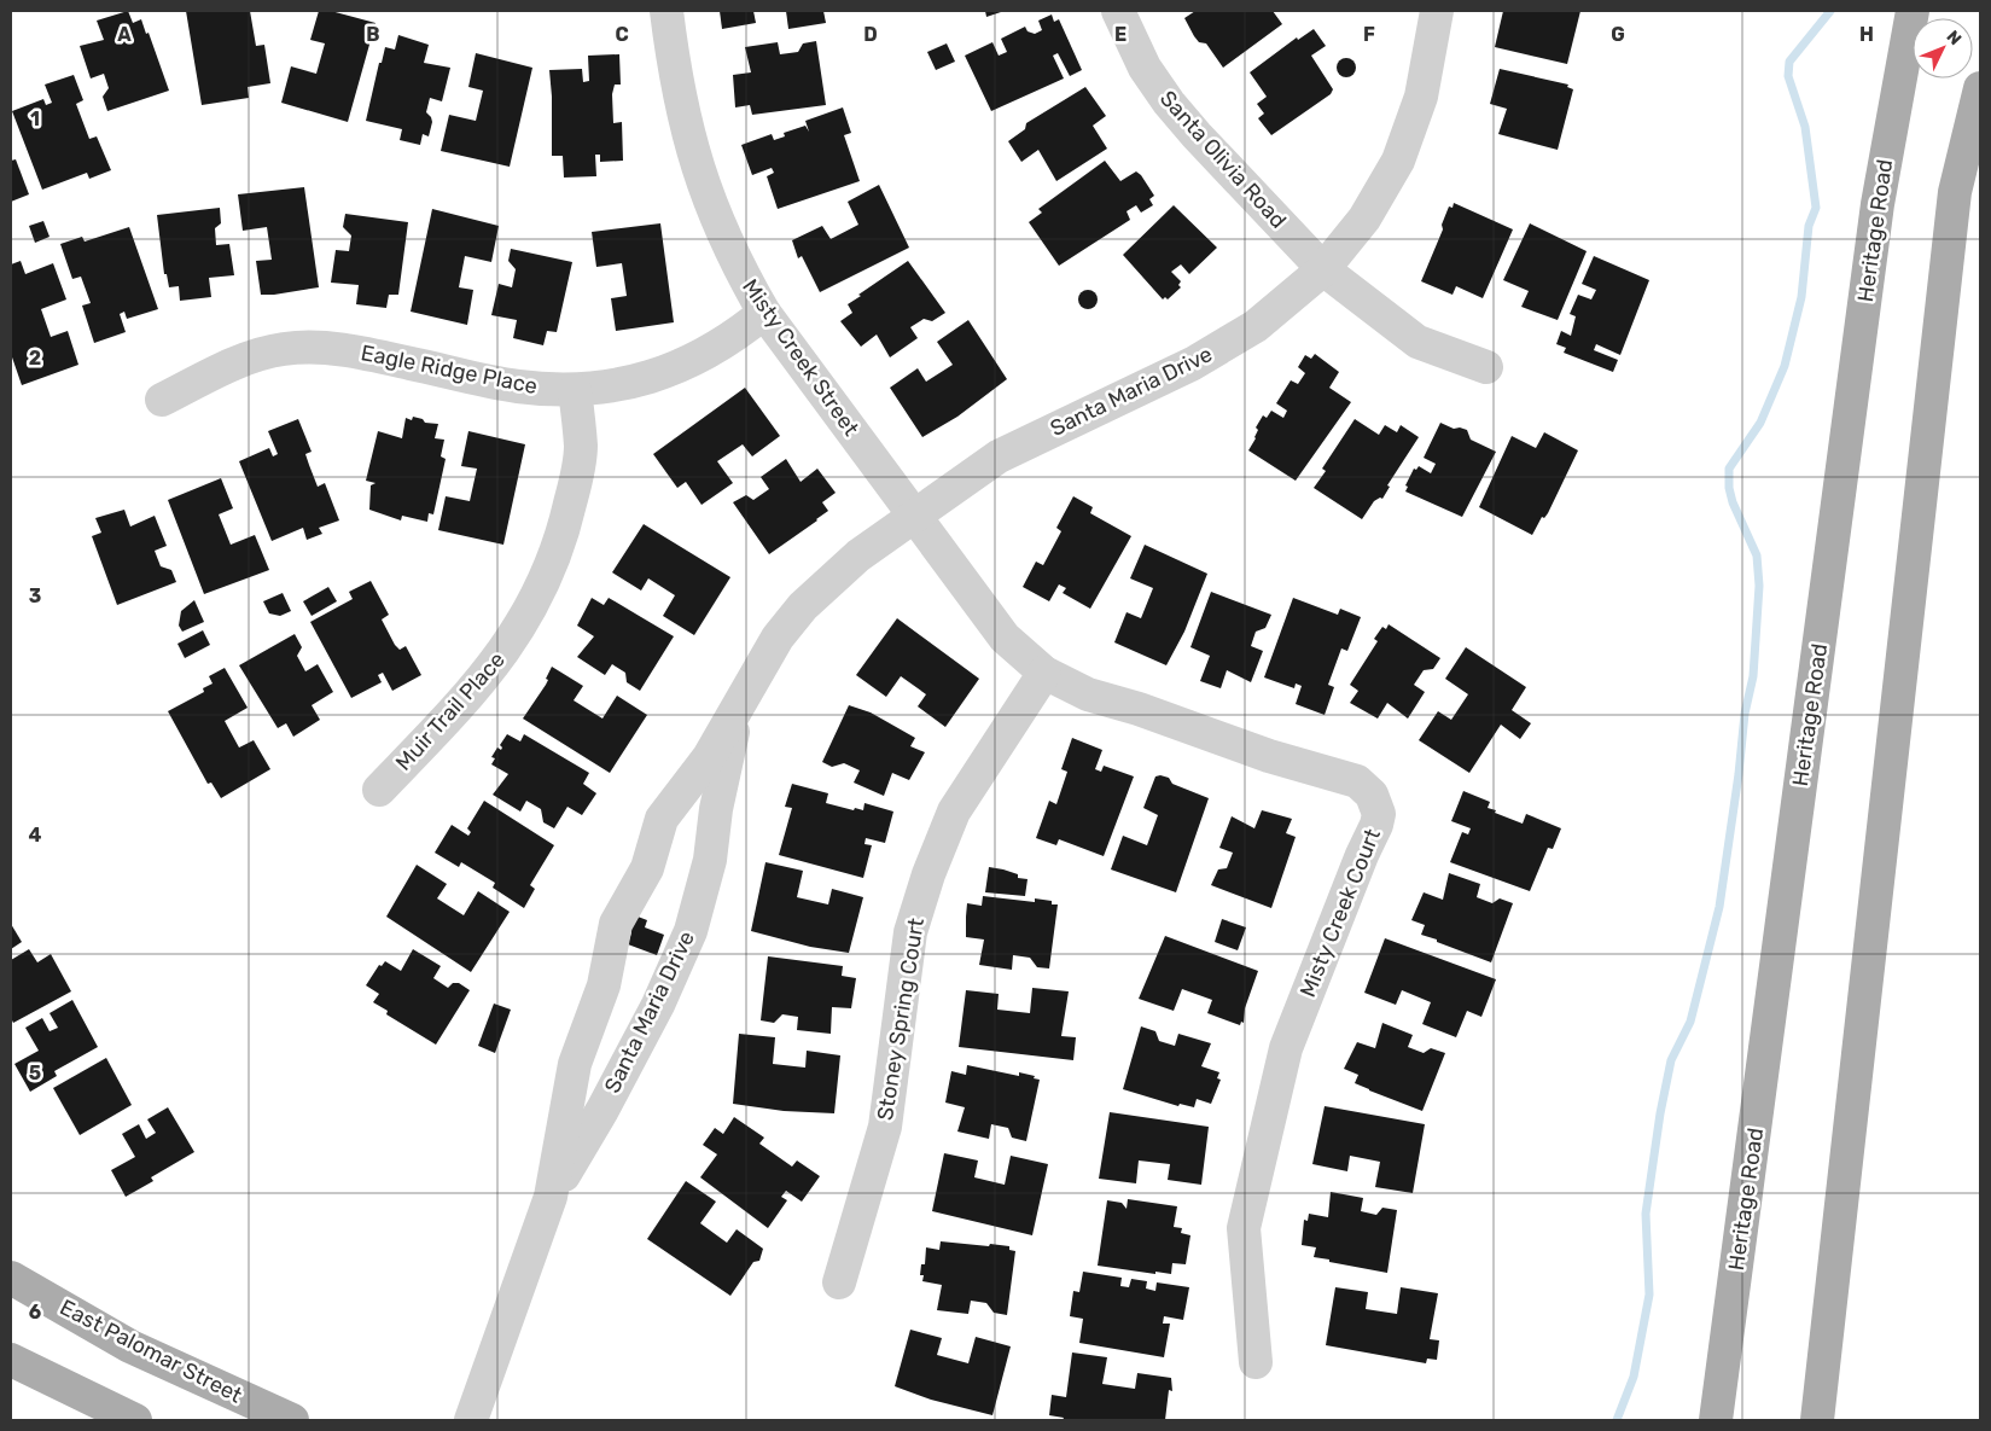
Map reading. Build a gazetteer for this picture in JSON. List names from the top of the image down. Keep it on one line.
{"streets":{"main road":["Heritage Road","East Palomar Street"],"street":["Santa Olivia Road","Misty Creek Street","Eagle Ridge Place","Santa Maria Drive","Muir Trail Place","Misty Creek Court","Stoney Spring Court"]},"crossings":[["Santa Olivia Road","Santa Maria Drive"],["Misty Creek Street","Eagle Ridge Place"],["Misty Creek Street","Santa Maria Drive"],["Misty Creek Street","Misty Creek Court"],["Eagle Ridge Place","Muir Trail Place"],["Santa Maria Drive","Misty Creek Court"],["Misty Creek Court","Stoney Spring Court"]],"north":"top right","grid":{"columns":["A","B","C","D","E","F","G","H"],"rows":["1","2","3","4","5","6"]}}
